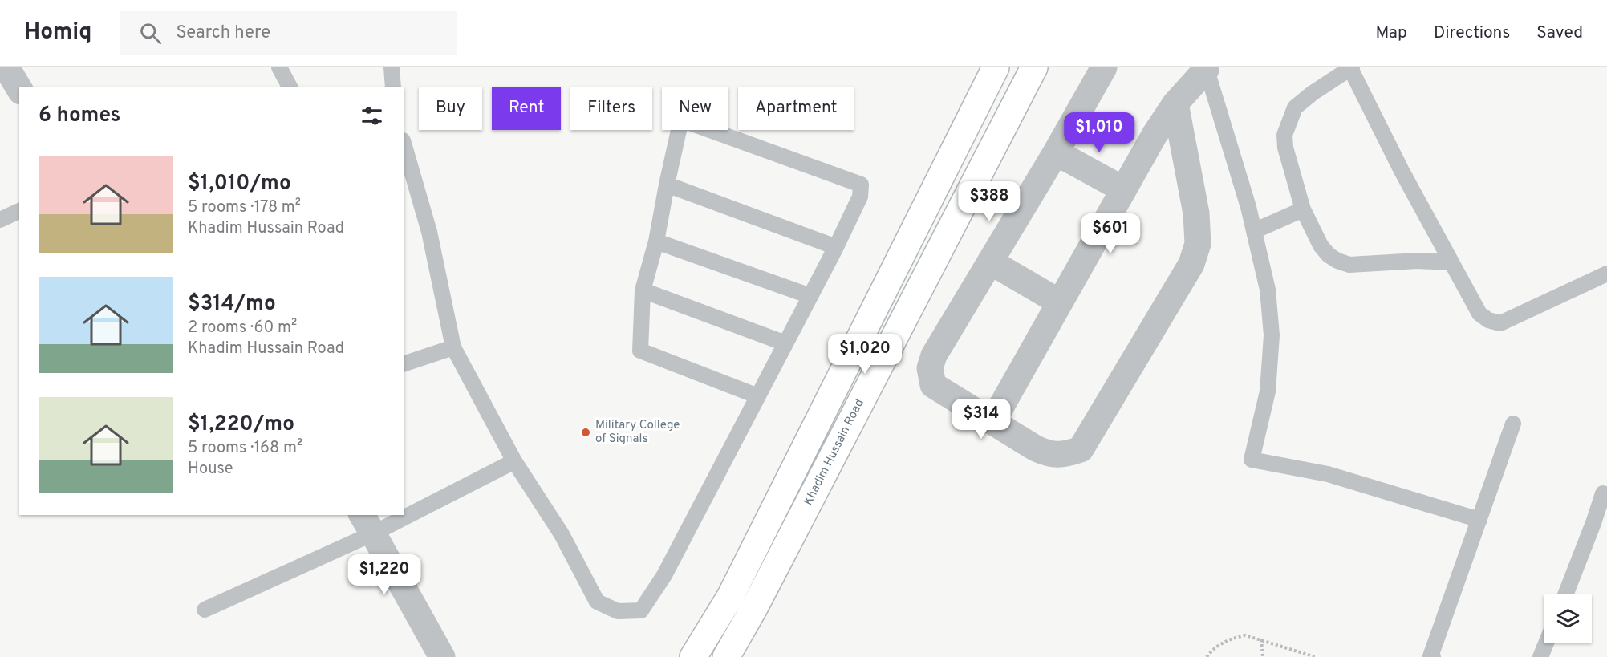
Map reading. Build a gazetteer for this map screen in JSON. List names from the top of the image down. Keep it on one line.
{"streets":{"main road":["Khadim Hussain Road"]},"places":["Military College of Signals"],"page":{"header":"Homiq","search":"Search here","nav":["Map","Directions","Saved"],"chip":["Buy","Rent","Filters","New","Apartment"],"heading":"6 homes","price":["$1,010","$388","$601","$1,020","$314","$1,220"],"list":[{"name":"$1,010/mo","note":"5 rooms · 178 m² · Khadim Hussain Road"},{"name":"$314/mo","note":"2 rooms · 60 m² · Khadim Hussain Road"},{"name":"$1,220/mo","note":"5 rooms · 168 m² · House"}]}}
